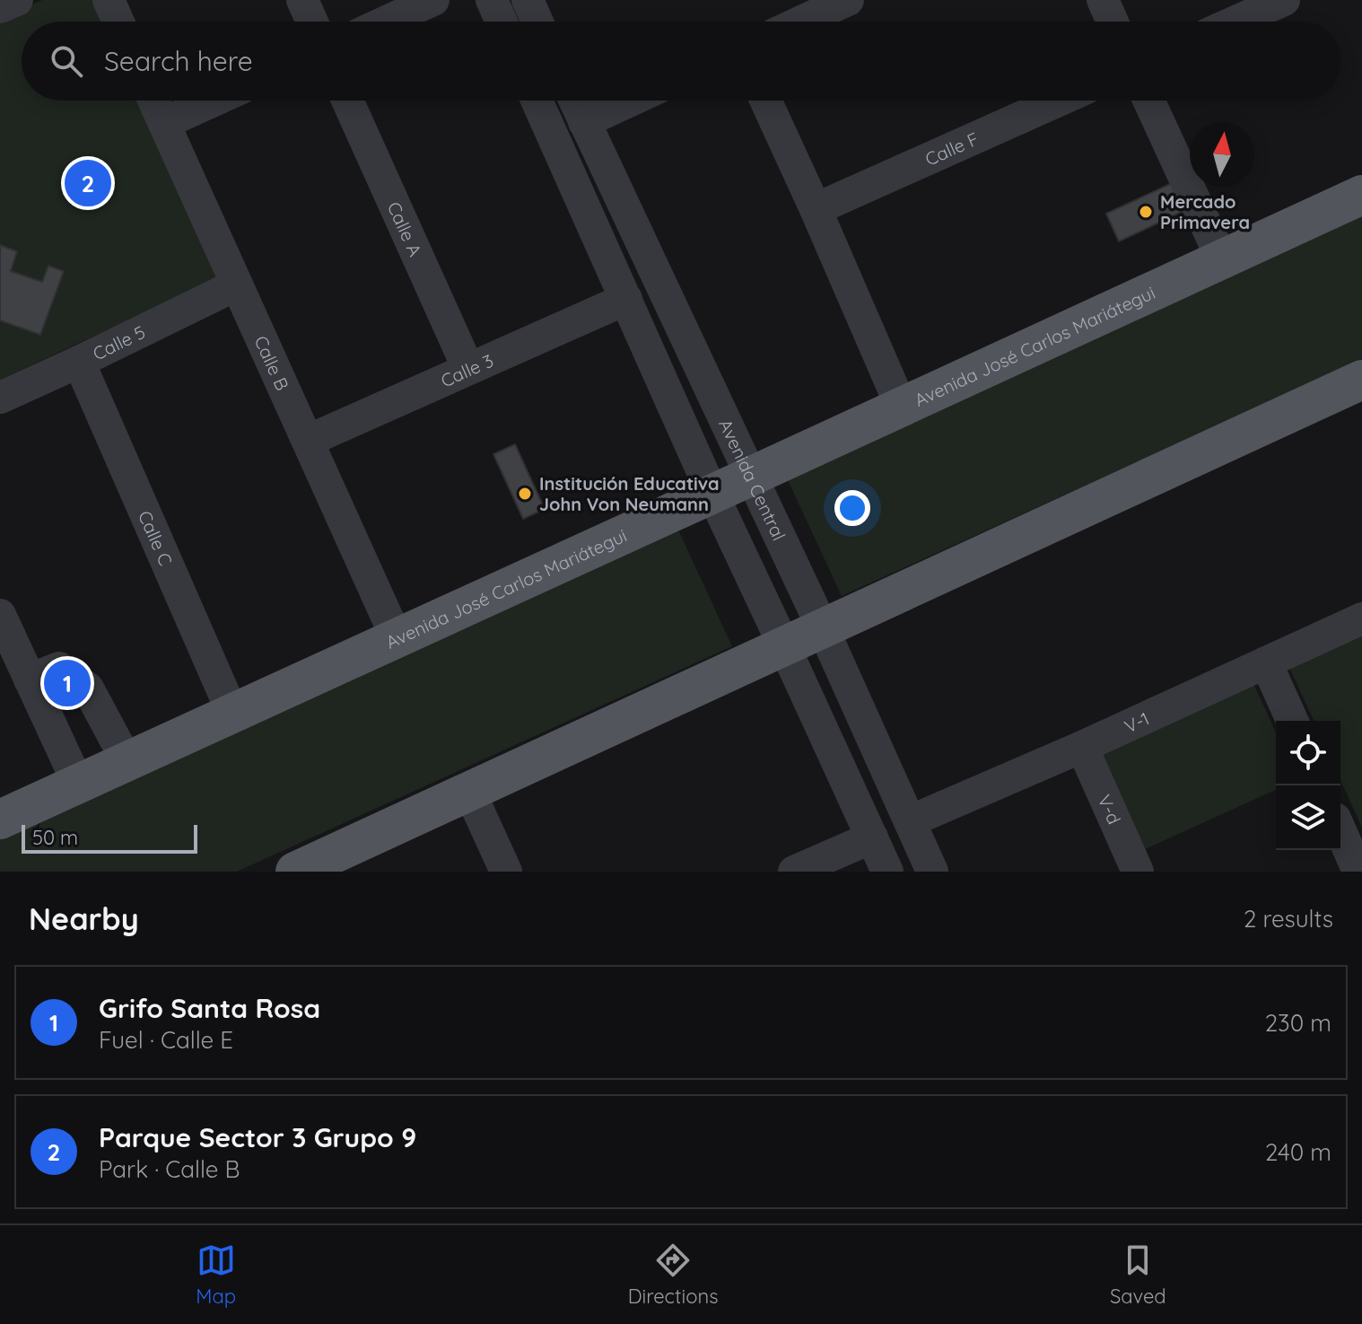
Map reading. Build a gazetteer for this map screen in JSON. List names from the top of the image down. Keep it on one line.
{"streets":{"main road":["Avenida José Carlos Mariátegui"],"street":["Calle F","Calle A","Calle 5","Calle B","Calle 3","Avenida Central","Calle C","V-1","V-d"]},"crossings":[["Calle A","Calle 3"],["Calle 5","Calle B"],["Calle 5","Calle C"],["Avenida José Carlos Mariátegui","Calle B"],["Avenida José Carlos Mariátegui","Avenida Central"],["Avenida José Carlos Mariátegui","Calle C"],["Calle B","Calle 3"],["Avenida Central","V-1"],["V-1","V-d"]],"places":["Mercado Primavera","Institución Educativa John Von Neumann"],"scale_bar":"50 m","north":"top","page":{"search":"Search here","pins":["2","1"],"scale":"50 m","heading":["Nearby","2 results"],"list":[{"mark":"1","name":"Grifo Santa Rosa","note":"Fuel · Calle E","value":"230 m"},{"mark":"2","name":"Parque Sector 3 Grupo 9","note":"Park · Calle B","value":"240 m"}],"nav":["Map","Directions","Saved"]}}
